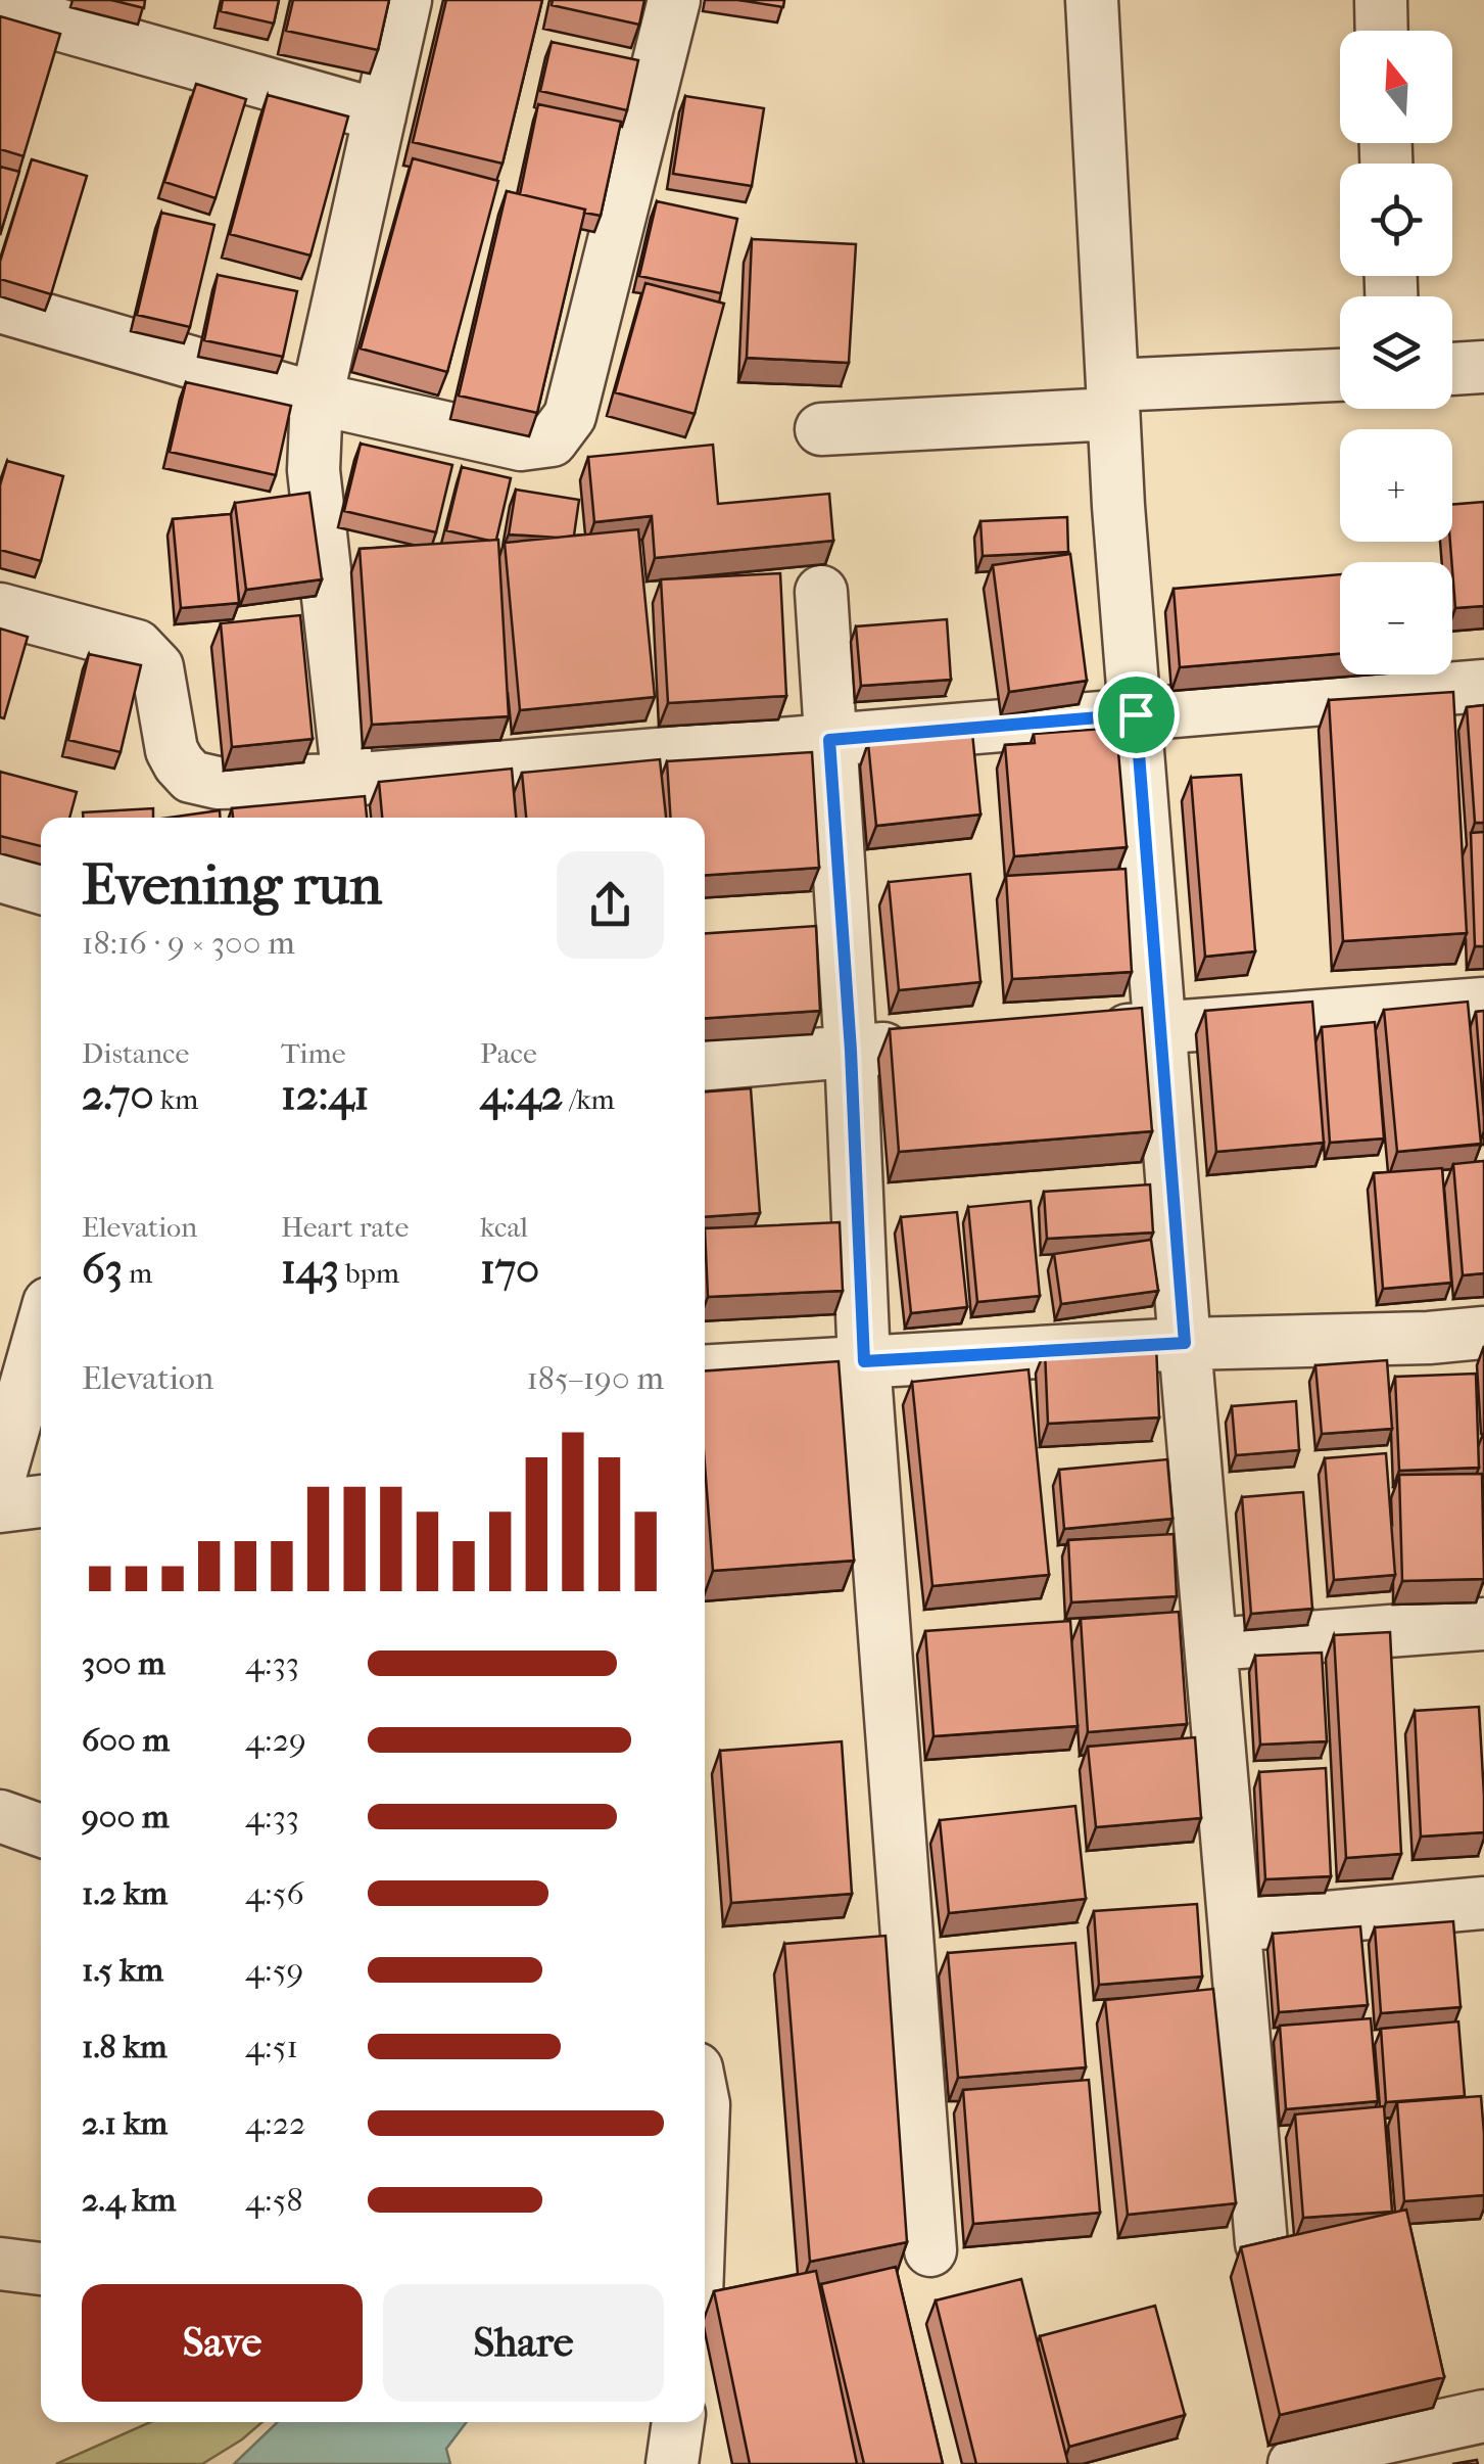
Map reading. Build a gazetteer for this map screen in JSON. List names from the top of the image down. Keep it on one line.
{"north":"top","page":{"map_buttons":["+","−"],"heading":["Evening run","18:16 · 9 × 300 m"],"stats":[["Distance","2.70 km"],["Time","12:41"],["Pace","4:42 /km"],["Elevation","63 m"],["Heart rate","143 bpm"],["kcal","170"]],"chart":["Elevation","185–190 m"],"list":[{"name":"300 m","note":"4:33"},{"name":"600 m","note":"4:29"},{"name":"900 m","note":"4:33"},{"name":"1.2 km","note":"4:56"},{"name":"1.5 km","note":"4:59"},{"name":"1.8 km","note":"4:51"},{"name":"2.1 km","note":"4:22"},{"name":"2.4 km","note":"4:58"}],"buttons":["Save","Share"]}}
